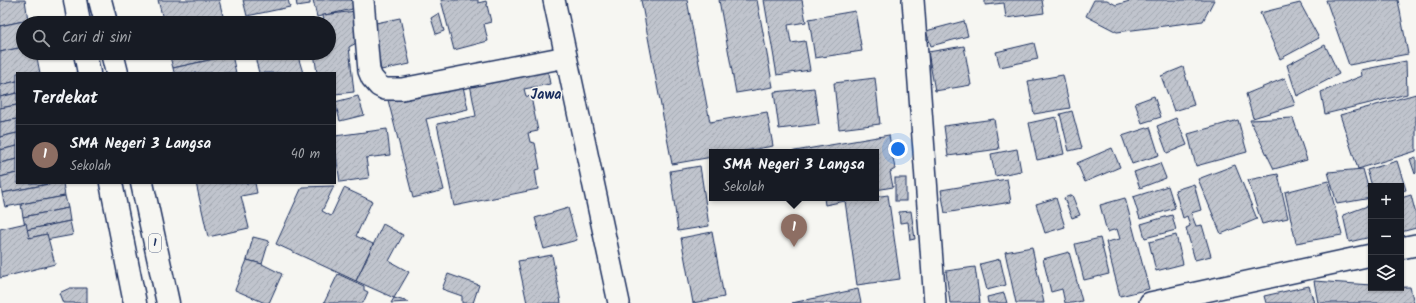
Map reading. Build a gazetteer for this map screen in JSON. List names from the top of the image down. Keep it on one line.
{"streets":{"main road":["1"]},"districts":["Jawa"],"page":{"search":"Cari di sini","heading":"Terdekat","list":[{"mark":"1","name":"SMA Negeri 3 Langsa","note":"Sekolah","value":"40 m"}],"popup":["SMA Negeri 3 Langsa","Sekolah"],"map_buttons":["+","−"],"pins":"1"}}
